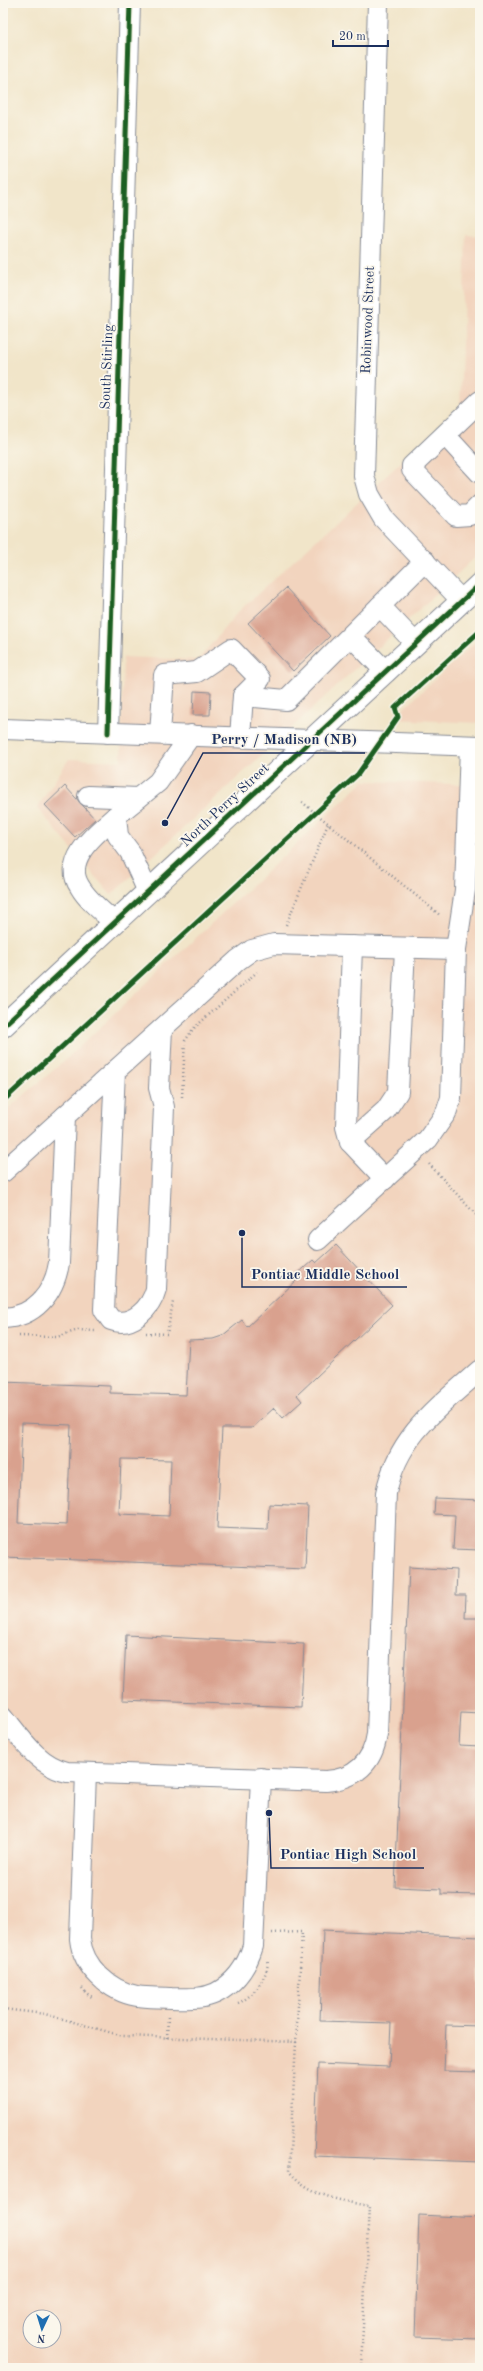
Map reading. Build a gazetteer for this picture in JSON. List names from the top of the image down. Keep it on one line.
{"streets":{"main road":["North Perry Street"],"street":["Robinwood Street","South Stirling"]},"crossings":[["Robinwood Street","North Perry Street"]],"places":["Perry / Madison (NB)","Pontiac Middle School","Pontiac High School"],"scale_bar":"20 m","north":"bottom"}
